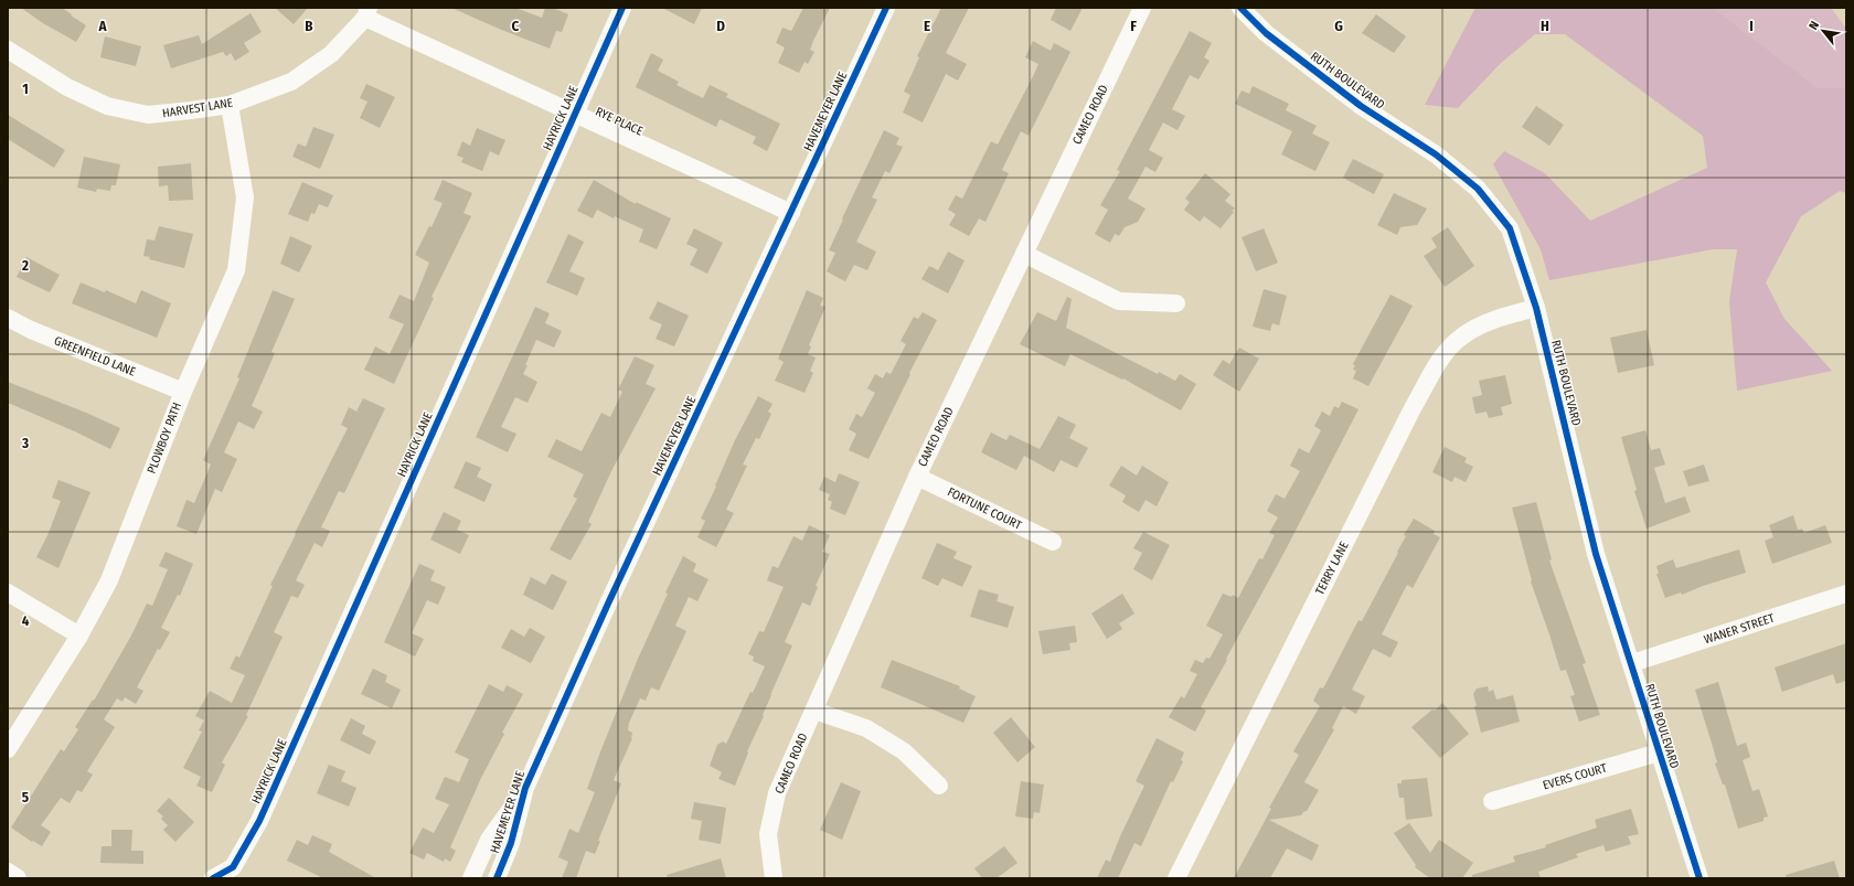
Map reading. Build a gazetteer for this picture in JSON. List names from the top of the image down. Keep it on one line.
{"streets":{"street":["RUTH BOULEVARD","HARVEST LANE","HAVEMEYER LANE","CAMEO ROAD","HAYRICK LANE","RYE PLACE","GREENFIELD LANE","PLOWBOY PATH","FORTUNE COURT","TERRY LANE","WANER STREET","EVERS COURT"]},"crossings":[["RUTH BOULEVARD","TERRY LANE"],["RUTH BOULEVARD","WANER STREET"],["RUTH BOULEVARD","EVERS COURT"],["HARVEST LANE","RYE PLACE"],["HARVEST LANE","PLOWBOY PATH"],["HAVEMEYER LANE","RYE PLACE"],["CAMEO ROAD","FORTUNE COURT"],["HAYRICK LANE","RYE PLACE"],["GREENFIELD LANE","PLOWBOY PATH"]],"north":"top left","grid":{"columns":["A","B","C","D","E","F","G","H","I"],"rows":["1","2","3","4","5"]}}
